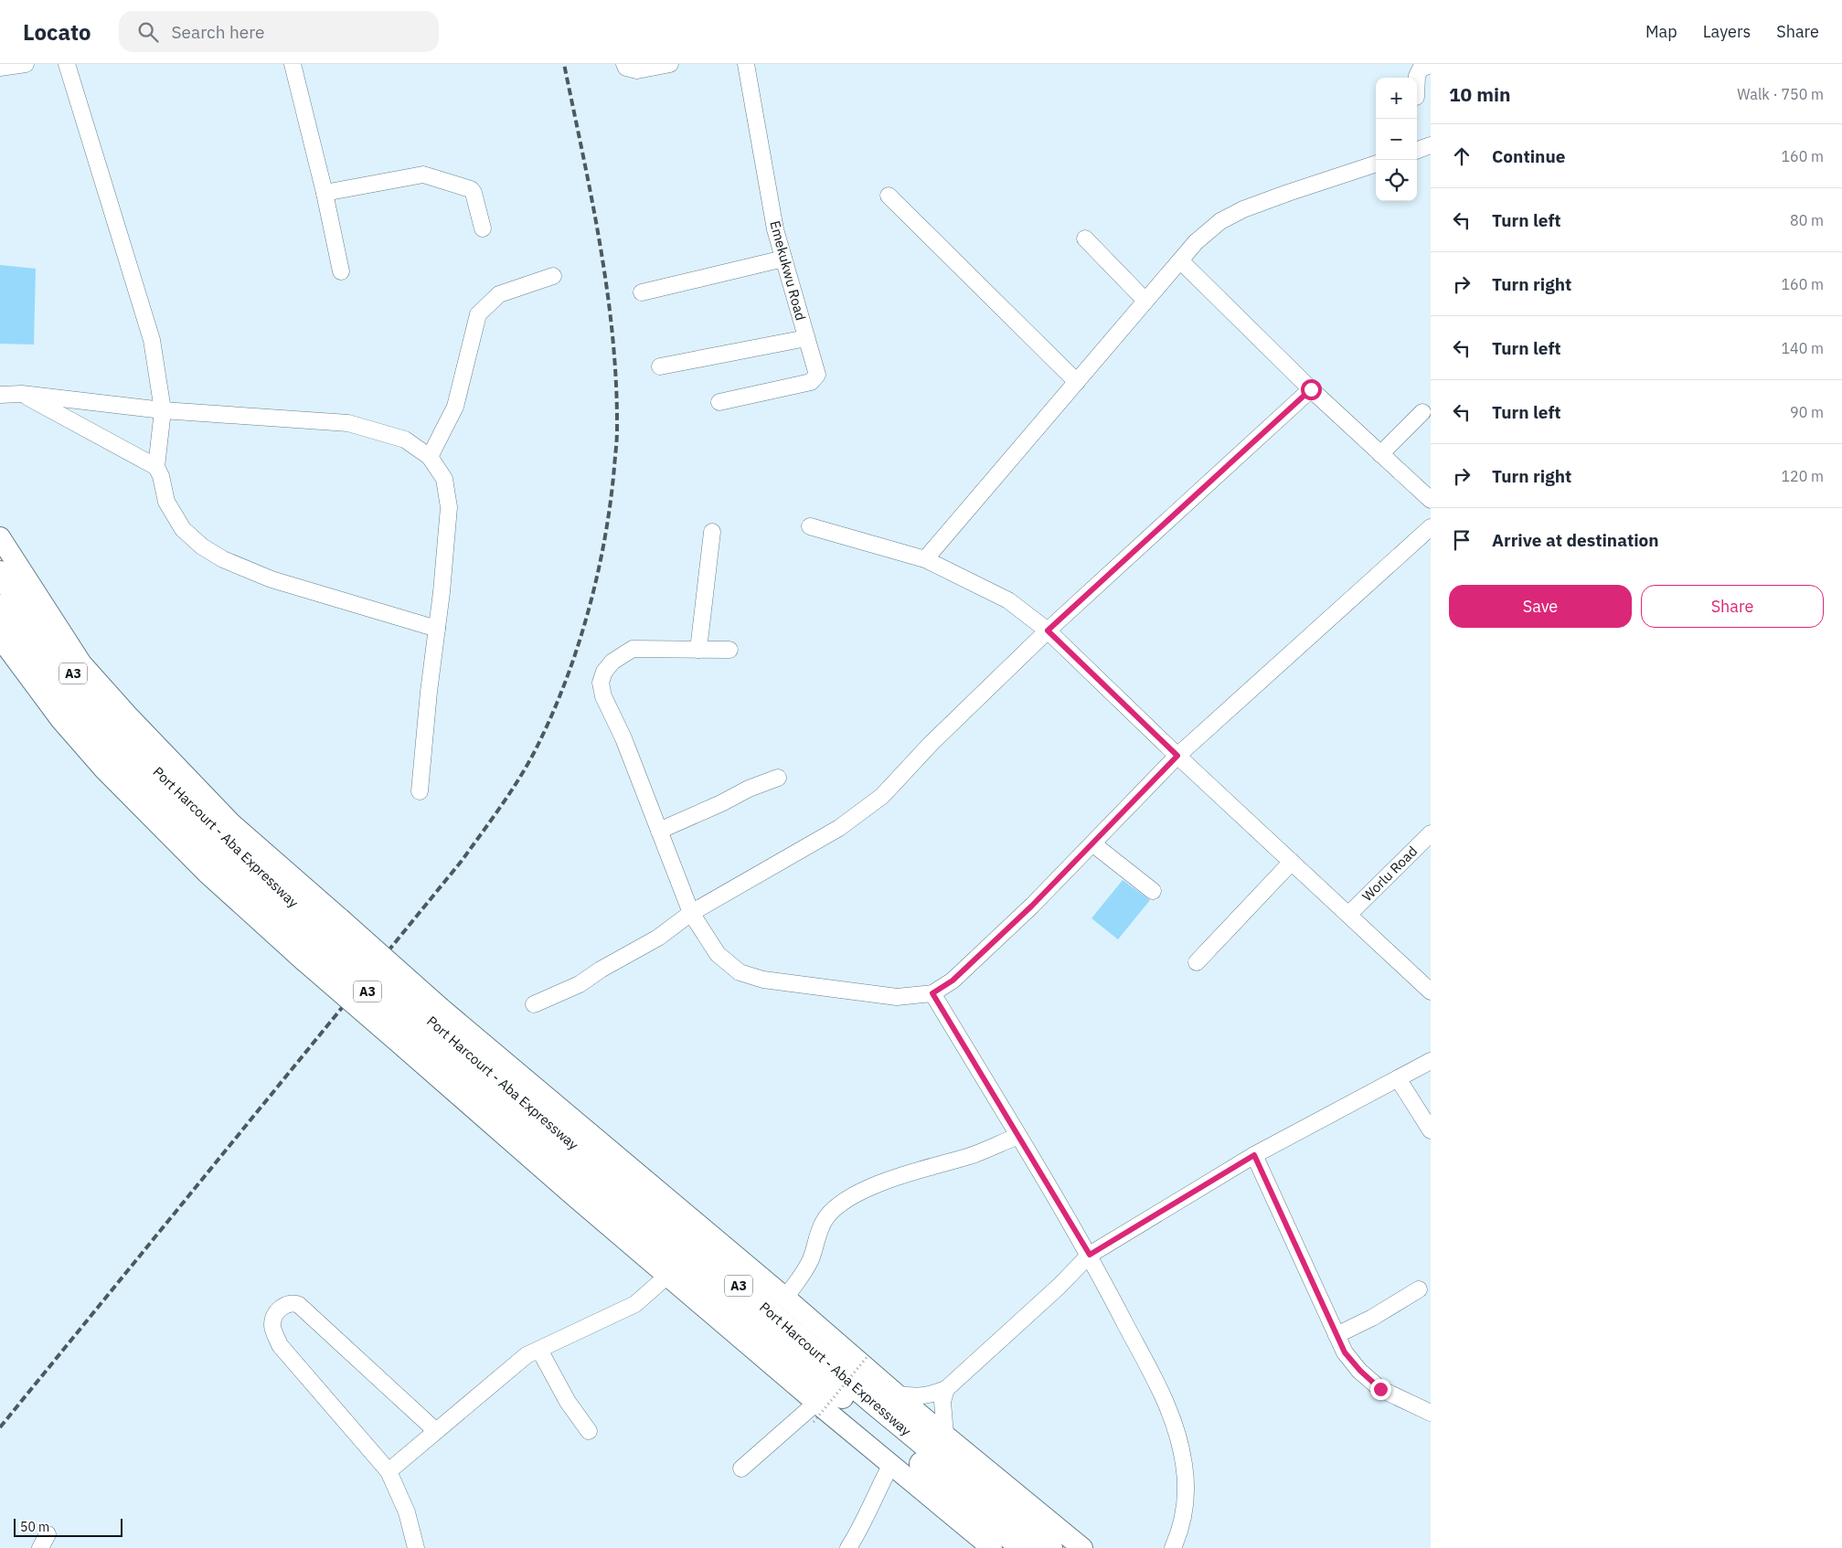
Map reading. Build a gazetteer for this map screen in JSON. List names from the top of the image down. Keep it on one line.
{"streets":{"highway":["A3","Port Harcourt - Aba Expressway"],"street":["Emekukwu Road","Worlu Road"]},"scale_bar":"50 m","page":{"header":"Locato","search":"Search here","nav":["Map","Layers","Share"],"heading":["10 min","Walk · 750 m"],"map_buttons":["+","−"],"list":[["Continue","160 m"],["Turn left","80 m"],["Turn right","160 m"],["Turn left","140 m"],["Turn left","90 m"],["Turn right","120 m"],"Arrive at destination"],"buttons":["Save","Share"],"scale":"50 m"}}
